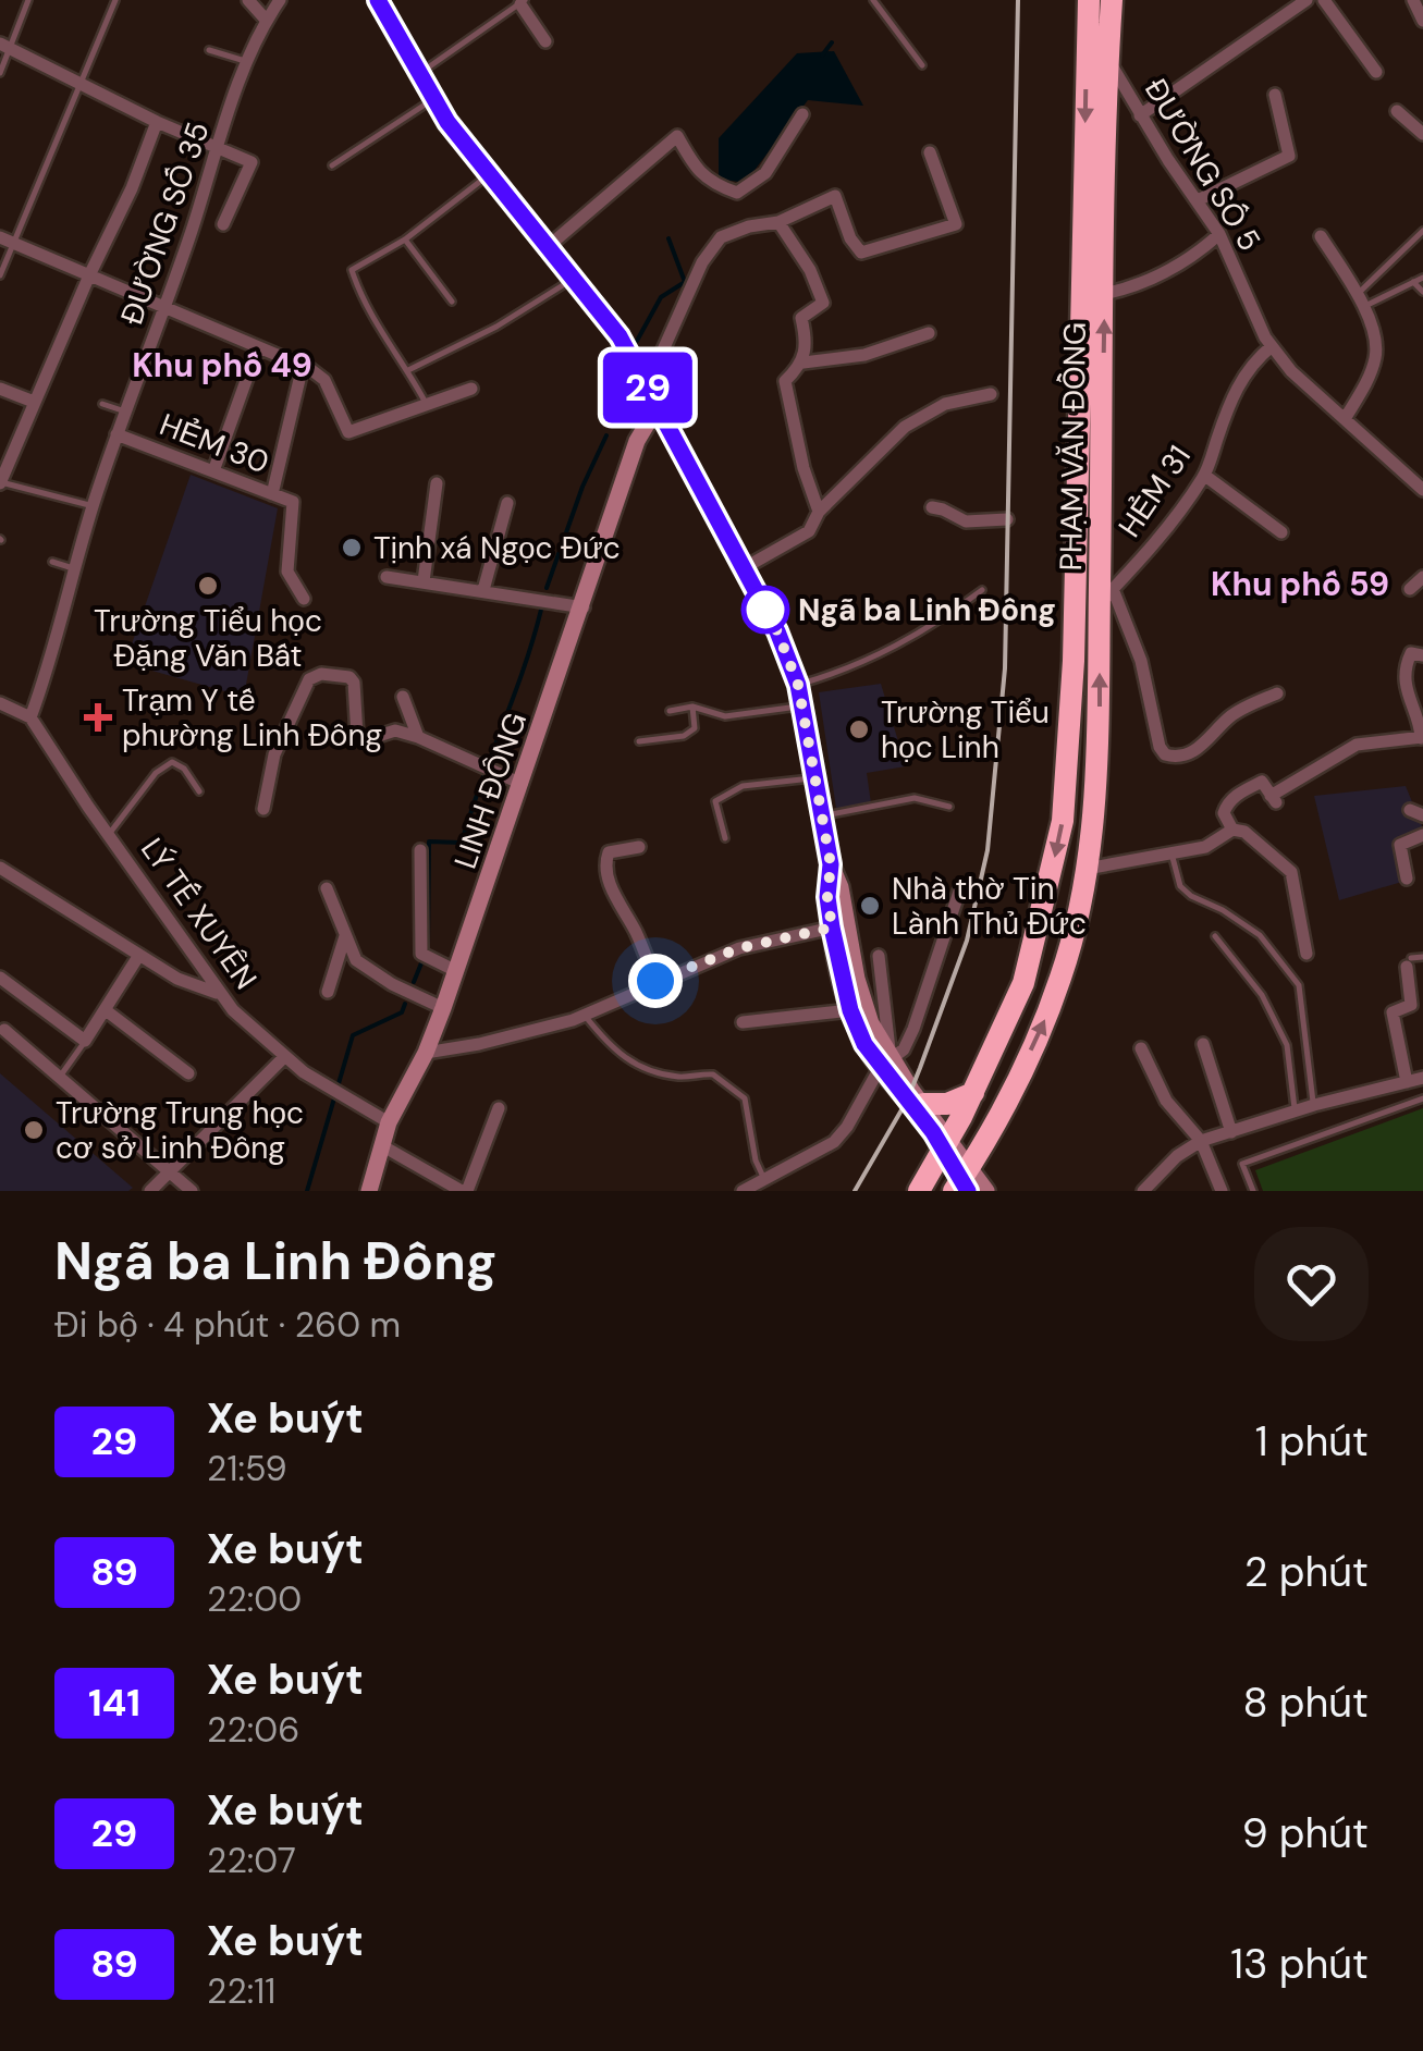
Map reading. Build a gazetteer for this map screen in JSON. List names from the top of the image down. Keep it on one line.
{"streets":{"highway":["PHẠM VĂN ĐỒNG"],"main road":["LINH ĐÔNG"],"street":["ĐƯỜNG SỐ 5","ĐƯỜNG SỐ 35","HẺM 30","HẺM 31","LÝ TẾ XUYÊN"]},"crossings":[["ĐƯỜNG SỐ 5","PHẠM VĂN ĐỒNG"],["ĐƯỜNG SỐ 5","HẺM 31"],["ĐƯỜNG SỐ 35","HẺM 30"],["ĐƯỜNG SỐ 35","LÝ TẾ XUYÊN"],["PHẠM VĂN ĐỒNG","HẺM 31"],["LINH ĐÔNG","LÝ TẾ XUYÊN"]],"districts":["Khu phố 49","Khu phố 59"],"places":{"other":["Tịnh xá Ngọc Đức","Trường Tiểu học Đặng Văn Bất","Ngã ba Linh Đông","Trường Tiểu học Linh","Nhà thờ Tin Lành Thủ Đức","Trường Trung học cơ sở Linh Đông"],"health":["Trạm Y tế phường Linh Đông"]},"lines":["bus line 29"],"page":{"on_map":"29","heading":["Ngã ba Linh Đông","Đi bộ · 4 phút · 260 m"],"list":[{"mark":"29","name":"Xe buýt","note":"21:59","value":"1 phút"},{"mark":"89","name":"Xe buýt","note":"22:00","value":"2 phút"},{"mark":"141","name":"Xe buýt","note":"22:06","value":"8 phút"},{"mark":"29","name":"Xe buýt","note":"22:07","value":"9 phút"},{"mark":"89","name":"Xe buýt","note":"22:11","value":"13 phút"}]}}
